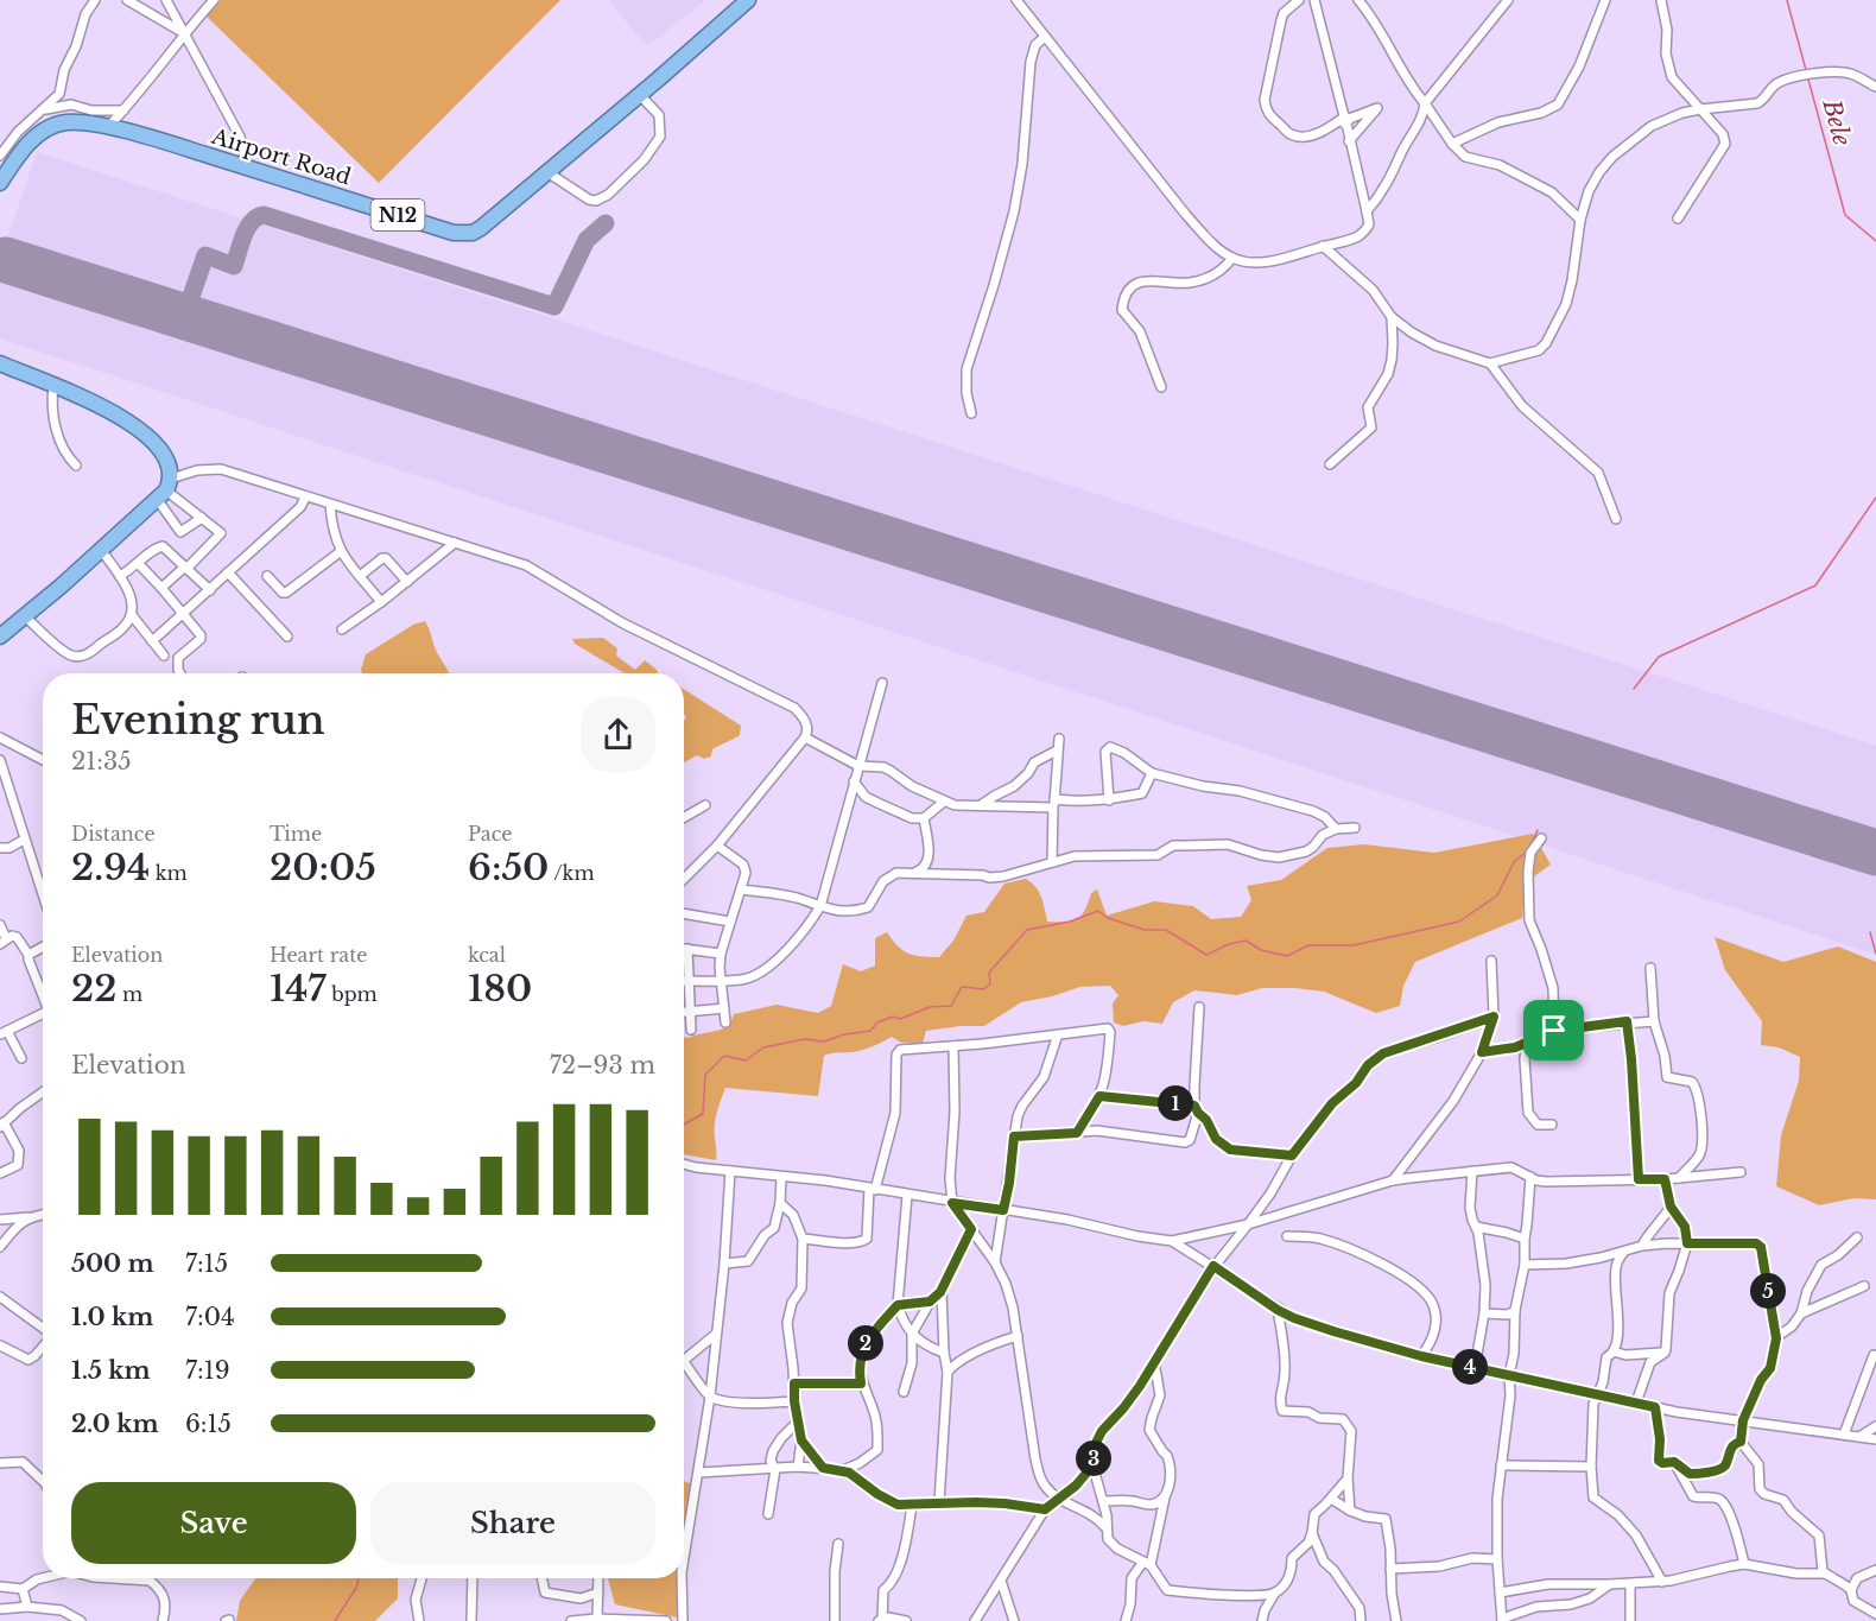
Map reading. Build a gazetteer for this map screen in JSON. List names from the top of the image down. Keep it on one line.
{"streets":{"highway":["Airport Road","N12"]},"water":["Bele"],"page":{"heading":["Evening run","21:35"],"stats":[["Distance","2.94 km"],["Time","20:05"],["Pace","6:50 /km"],["Elevation","22 m"],["Heart rate","147 bpm"],["kcal","180"]],"chart":["Elevation","72–93 m"],"pins":["1","5","2","4","3"],"list":[{"name":"500 m","note":"7:15"},{"name":"1.0 km","note":"7:04"},{"name":"1.5 km","note":"7:19"},{"name":"2.0 km","note":"6:15"}],"buttons":["Save","Share"]}}
